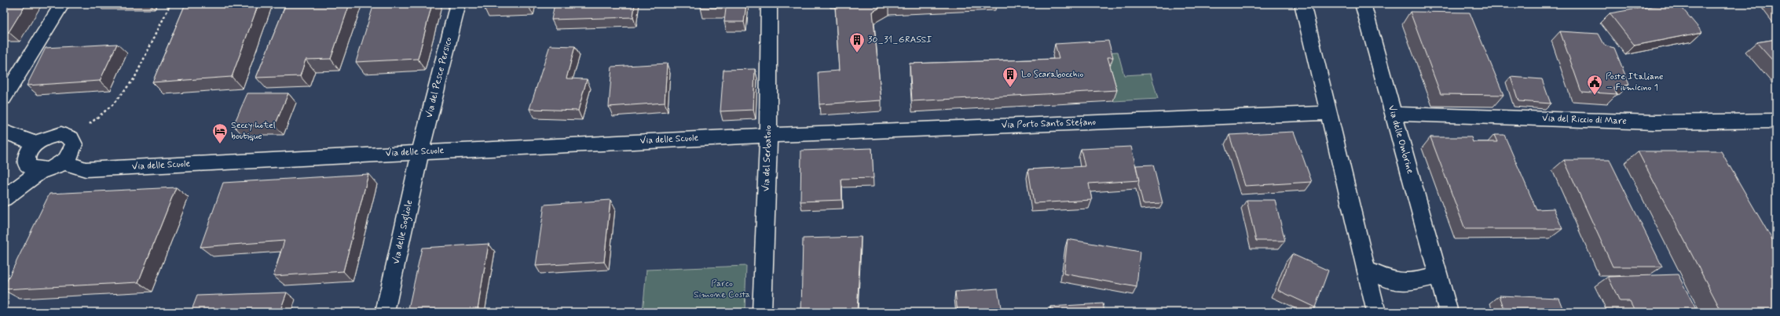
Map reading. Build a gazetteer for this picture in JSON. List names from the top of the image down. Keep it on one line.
{"streets":{"street":["Via del Pesce Persico","Via del Riccio di Mare","Via Porto Santo Stefano","Via delle Scuole","Via delle Ombrine","Via del Serbatoio","Via delle Sogliole"]},"crossings":[["Via del Pesce Persico","Via delle Scuole"],["Via del Pesce Persico","Via delle Sogliole"],["Via del Riccio di Mare","Via delle Ombrine"],["Via Porto Santo Stefano","Via delle Scuole"],["Via Porto Santo Stefano","Via del Serbatoio"],["Via delle Scuole","Via del Serbatoio"],["Via delle Scuole","Via delle Sogliole"]],"parks":["Parco Simone Costa"],"places":{"building":["30_31_GRASSI","Lo Scarabocchio"],"public building":["Poste Italiane – Fiumicino 1"],"hotel":["Seccy hotel boutique"]}}
